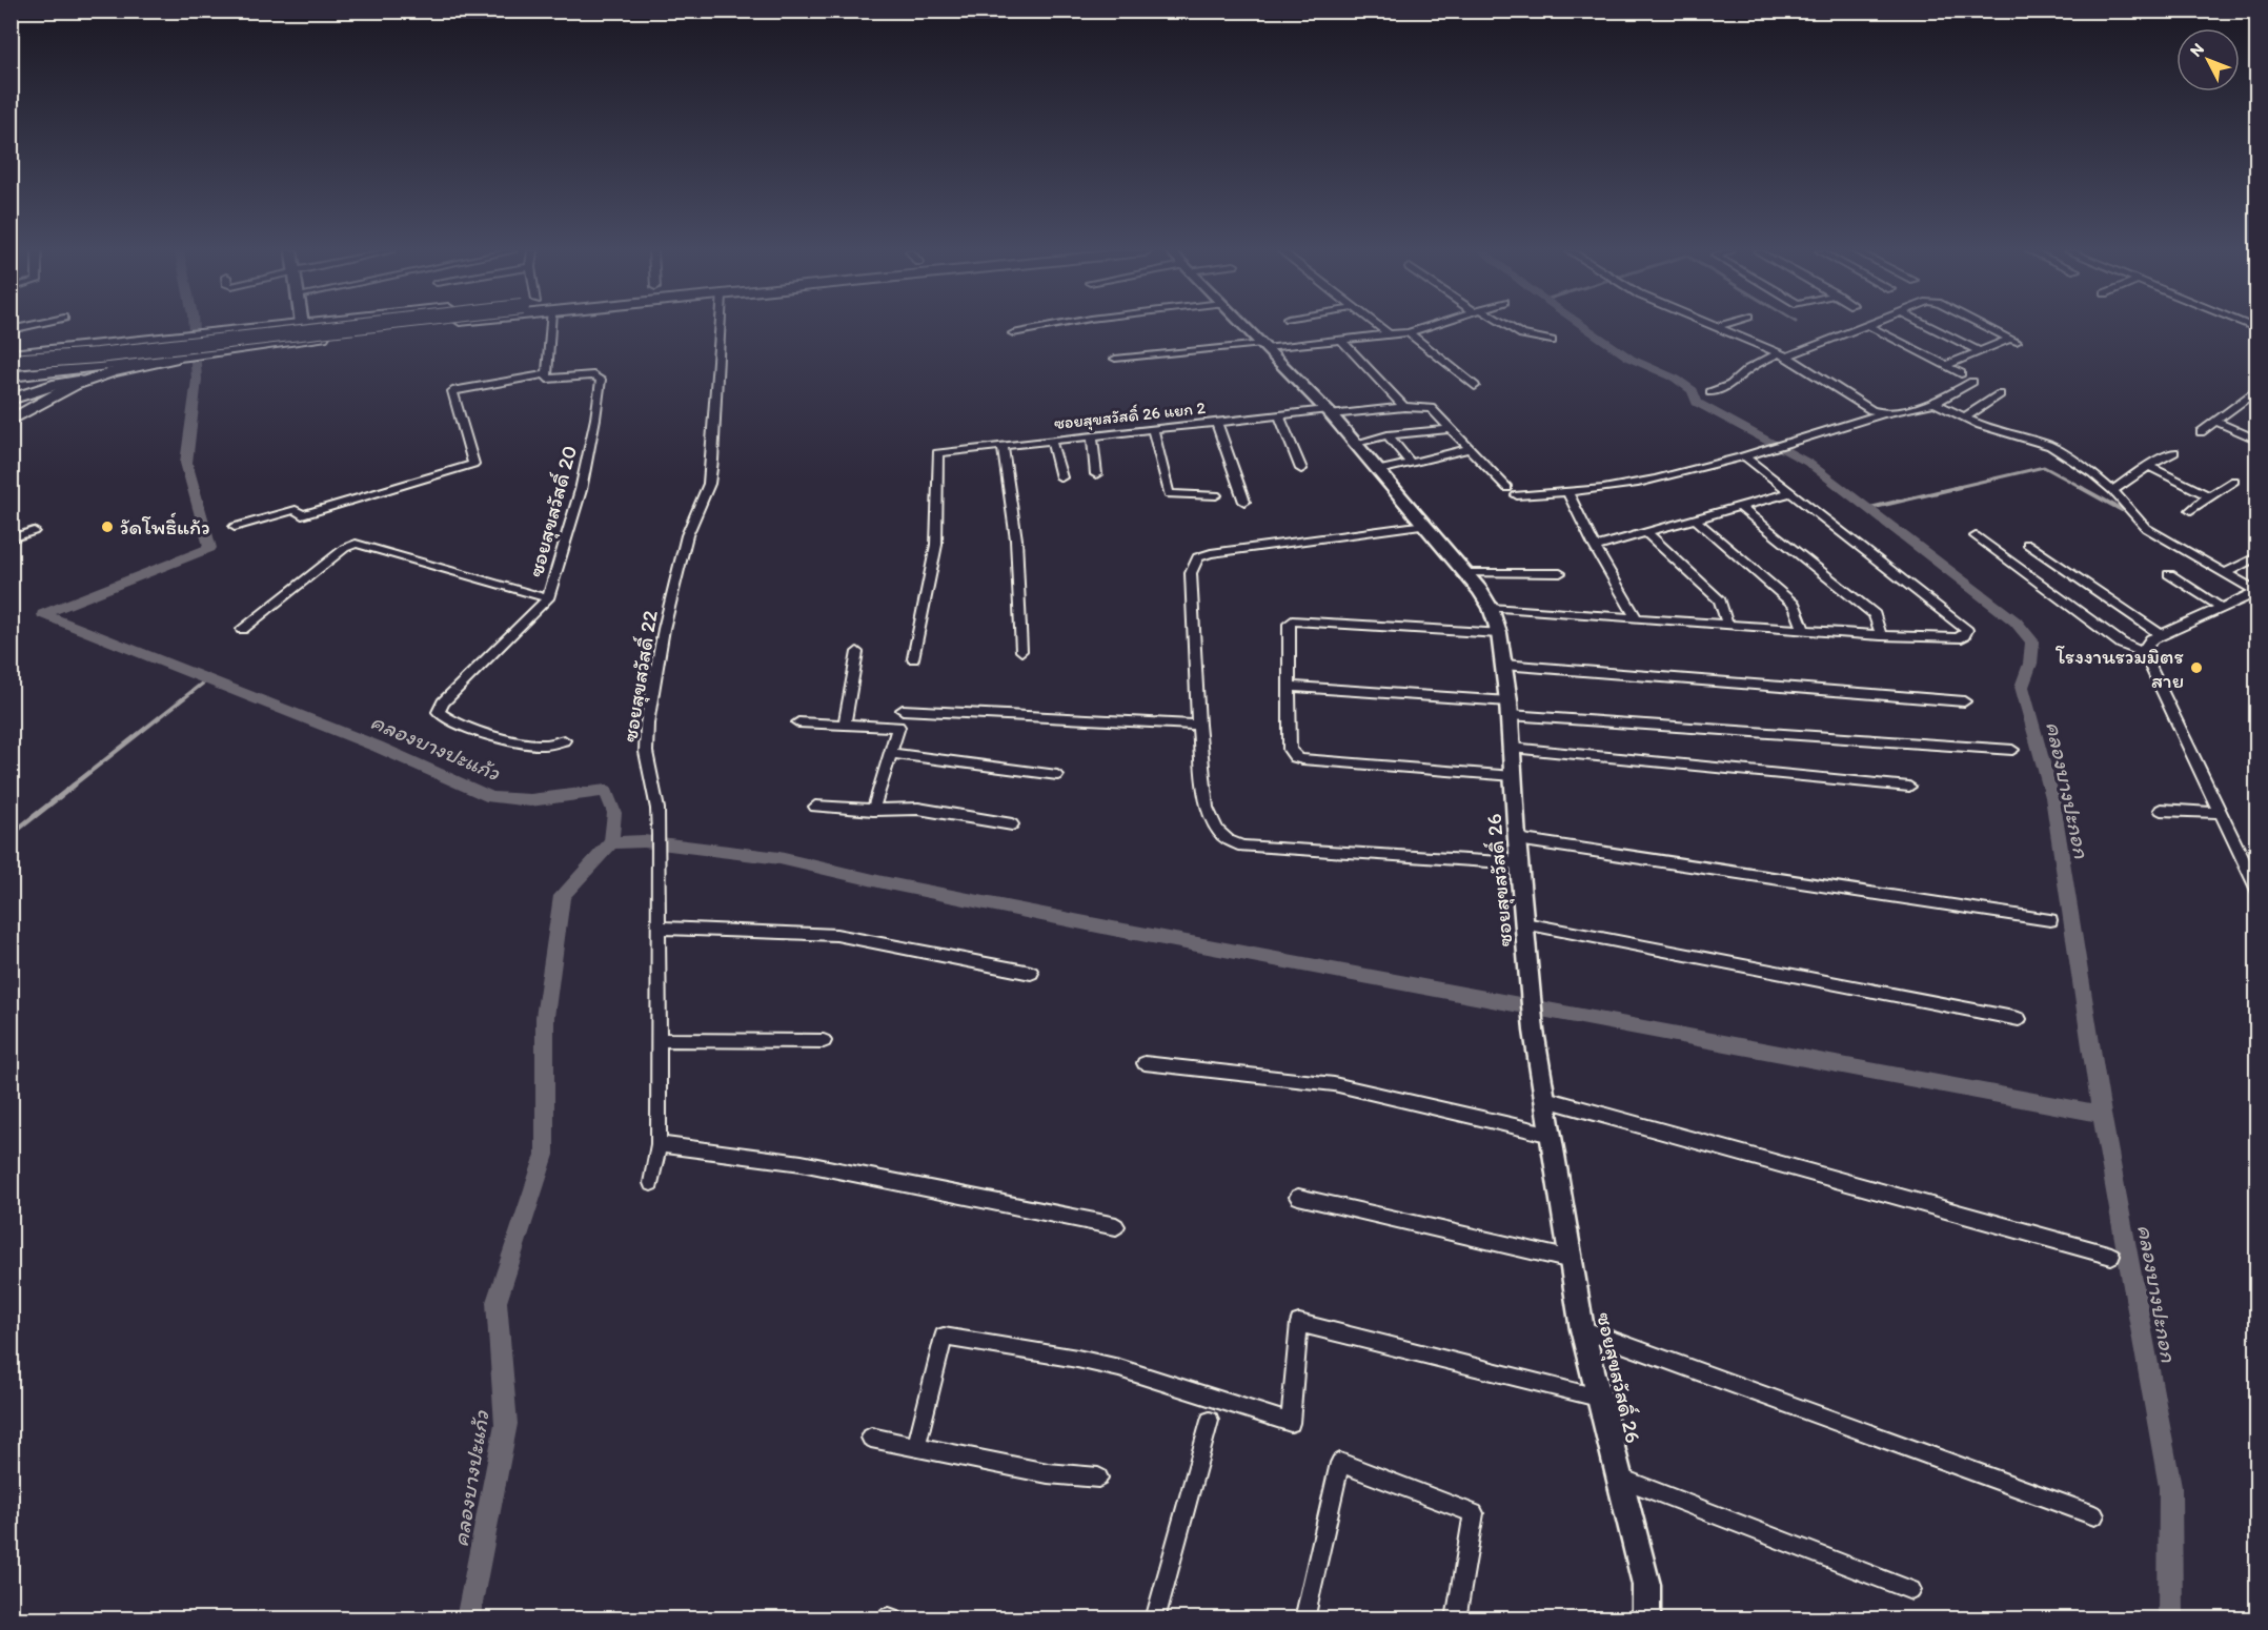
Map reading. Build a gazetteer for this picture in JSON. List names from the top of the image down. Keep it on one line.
{"streets":{"street":["ซอยสุขสวัสดิ์ 26 แยก 2","ซอยสุขสวัสดิ์ 20","ซอยสุขสวัสดิ์ 22","ซอยสุขสวัสดิ์ 26"]},"crossings":[["ซอยสุขสวัสดิ์ 26 แยก 2","ซอยสุขสวัสดิ์ 26"]],"water":["คลองบางปะแก้ว","คลองบางปะกอก"],"places":["วัดโพธิ์แก้ว","โรงงานรวมมิตร สาย"],"north":"top left"}
